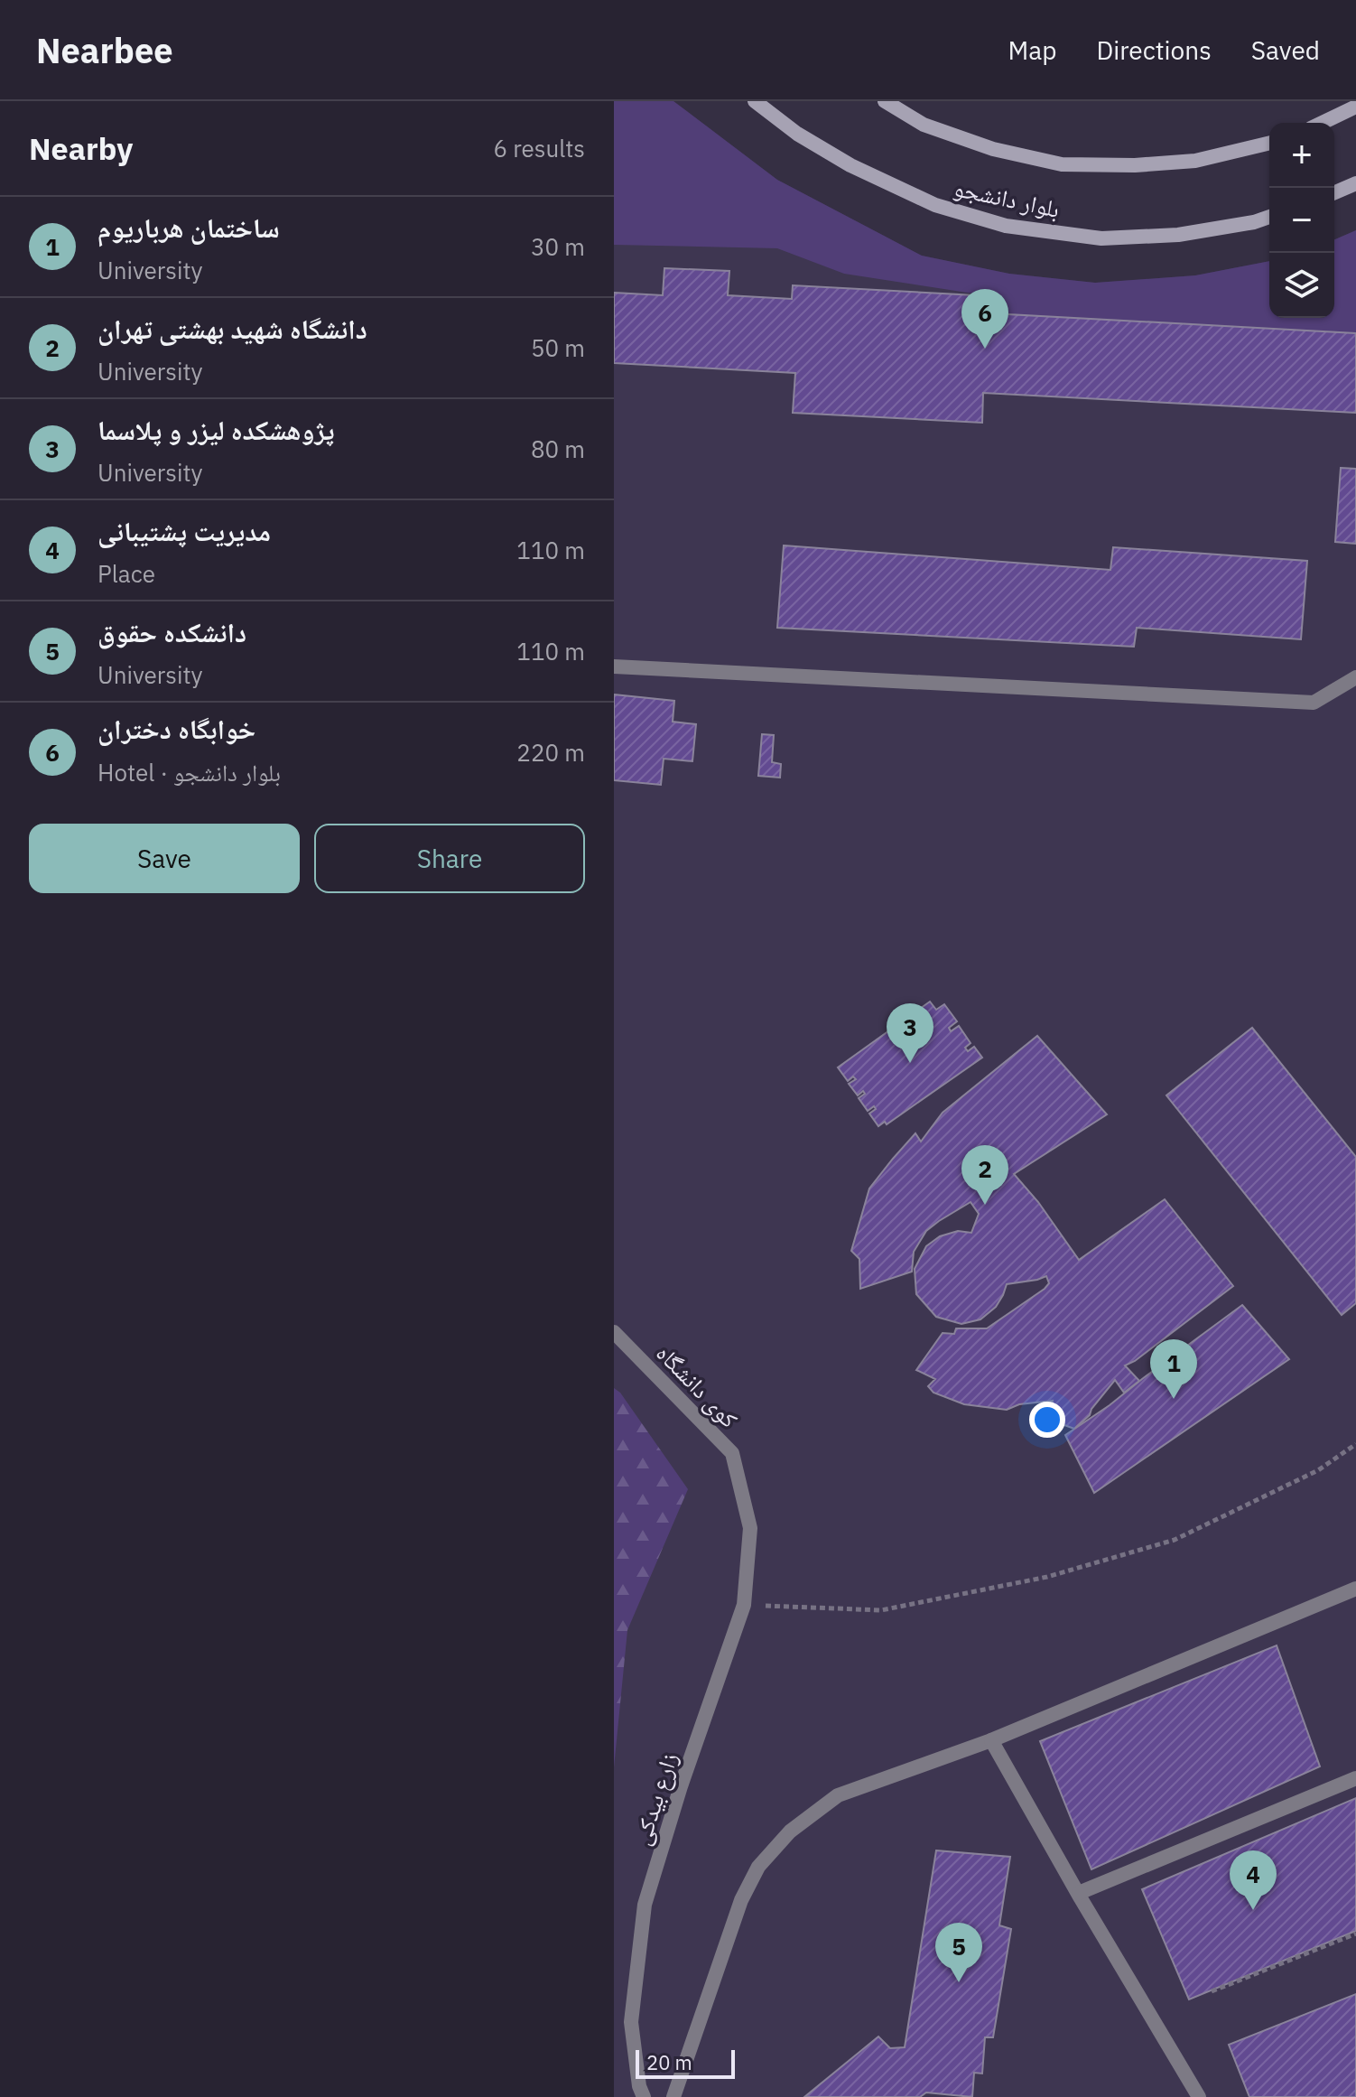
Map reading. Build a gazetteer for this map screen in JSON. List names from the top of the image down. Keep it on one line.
{"streets":{"main road":["بلوار دانشجو"],"street":["کوی دانشگاه","زارع بیدکی"]},"crossings":[["کوی دانشگاه","زارع بیدکی"]],"scale_bar":"20 m","page":{"header":"Nearbee","nav":["Map","Directions","Saved"],"heading":["Nearby","6 results"],"map_buttons":["+","−"],"list":[{"mark":"1","name":"ساختمان هرباریوم","note":"University","value":"30 m"},{"mark":"2","name":"دانشگاه شهید بهشتی تهران","note":"University","value":"50 m"},{"mark":"3","name":"پژوهشکده لیزر و پلاسما","note":"University","value":"80 m"},{"mark":"4","name":"مدیریت پشتیبانی","note":"Place","value":"110 m"},{"mark":"5","name":"دانشکده حقوق","note":"University","value":"110 m"},{"mark":"6","name":"خوابگاه دختران","note":"Hotel · بلوار دانشجو","value":"220 m"}],"pins":["6","3","2","1","4","5"],"buttons":["Save","Share"],"scale":"20 m"}}
